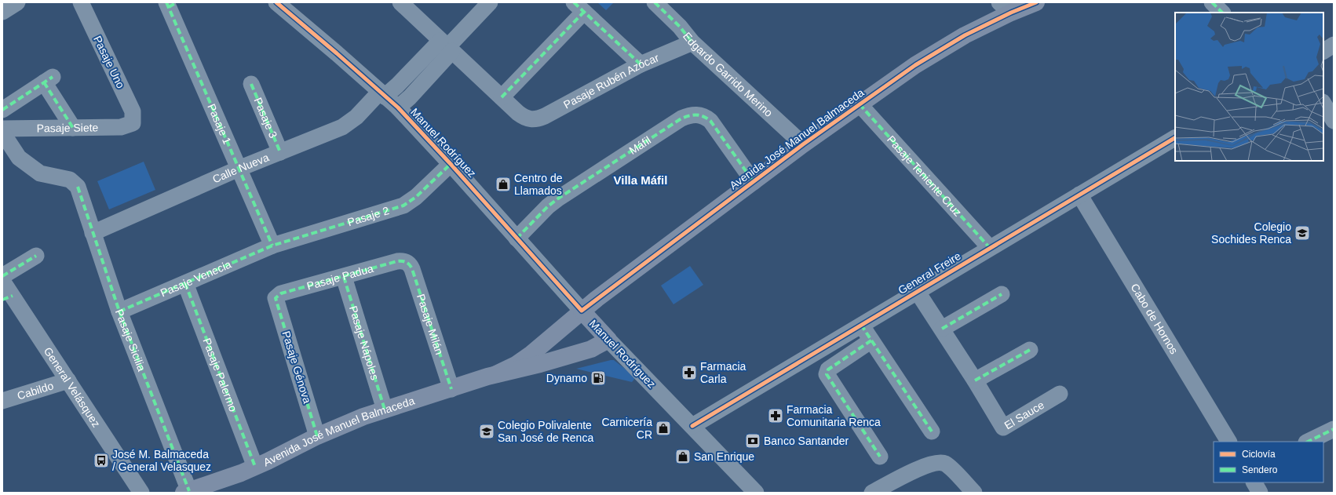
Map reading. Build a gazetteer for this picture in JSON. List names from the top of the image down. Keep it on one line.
{"streets":{"main road":["Avenida José Manuel Balmaceda","Manuel Rodríguez"],"street":["Pasaje Uno","Edgardo Garrido Merino","Pasaje Rubén Azócar","Pasaje 3","Pasaje 1","Pasaje Siete","Máfil","Calle Nueva","Pasaje Teniente Cruz","Pasaje 2","General Freire","Pasaje Padua","Pasaje Venecia","Cabo de Hornos","Pasaje Milán","Pasaje Sicilia","Pasaje Nápoles","Pasaje Génova","Pasaje Palermo","General Velásquez","Cabildo","El Sauce"]},"crossings":[["Pasaje Uno","Pasaje Siete"],["Edgardo Garrido Merino","Pasaje Rubén Azócar"],["Edgardo Garrido Merino","Avenida José Manuel Balmaceda"],["Pasaje 3","Calle Nueva"],["Pasaje 1","Calle Nueva"],["Pasaje 1","Pasaje 2"],["Pasaje 1","Pasaje Venecia"],["Avenida José Manuel Balmaceda","Manuel Rodríguez"],["Avenida José Manuel Balmaceda","Máfil"],["Avenida José Manuel Balmaceda","Pasaje Teniente Cruz"],["Avenida José Manuel Balmaceda","Pasaje Milán"],["Avenida José Manuel Balmaceda","Pasaje Sicilia"],["Avenida José Manuel Balmaceda","Pasaje Nápoles"],["Avenida José Manuel Balmaceda","Pasaje Génova"],["Avenida José Manuel Balmaceda","Pasaje Palermo"],["Manuel Rodríguez","Máfil"],["Manuel Rodríguez","Calle Nueva"],["Manuel Rodríguez","Pasaje 2"],["Manuel Rodríguez","General Freire"],["Calle Nueva","Pasaje Sicilia"],["Pasaje Teniente Cruz","General Freire"],["Pasaje 2","Pasaje Venecia"],["General Freire","Cabo de Hornos"],["General Freire","El Sauce"],["Pasaje Padua","Pasaje Milán"],["Pasaje Padua","Pasaje Nápoles"],["Pasaje Padua","Pasaje Génova"],["Pasaje Venecia","Pasaje Sicilia"],["Pasaje Venecia","Pasaje Palermo"],["General Velásquez","Cabildo"]],"districts":["Villa Máfil"],"places":{"shop":["Centro de Llamados","Carnicería CR","San Enrique"],"school or university":["Colegio Sochides Renca","Colegio Polivalente San José de Renca"],"pharmacy":["Farmacia Carla","Farmacia Comunitaria Renca"],"fuel station":["Dynamo"],"bank":["Banco Santander"],"bus stop":["José M. Balmaceda / General Velasquez"]},"legend":["Ciclovía","Sendero"]}
